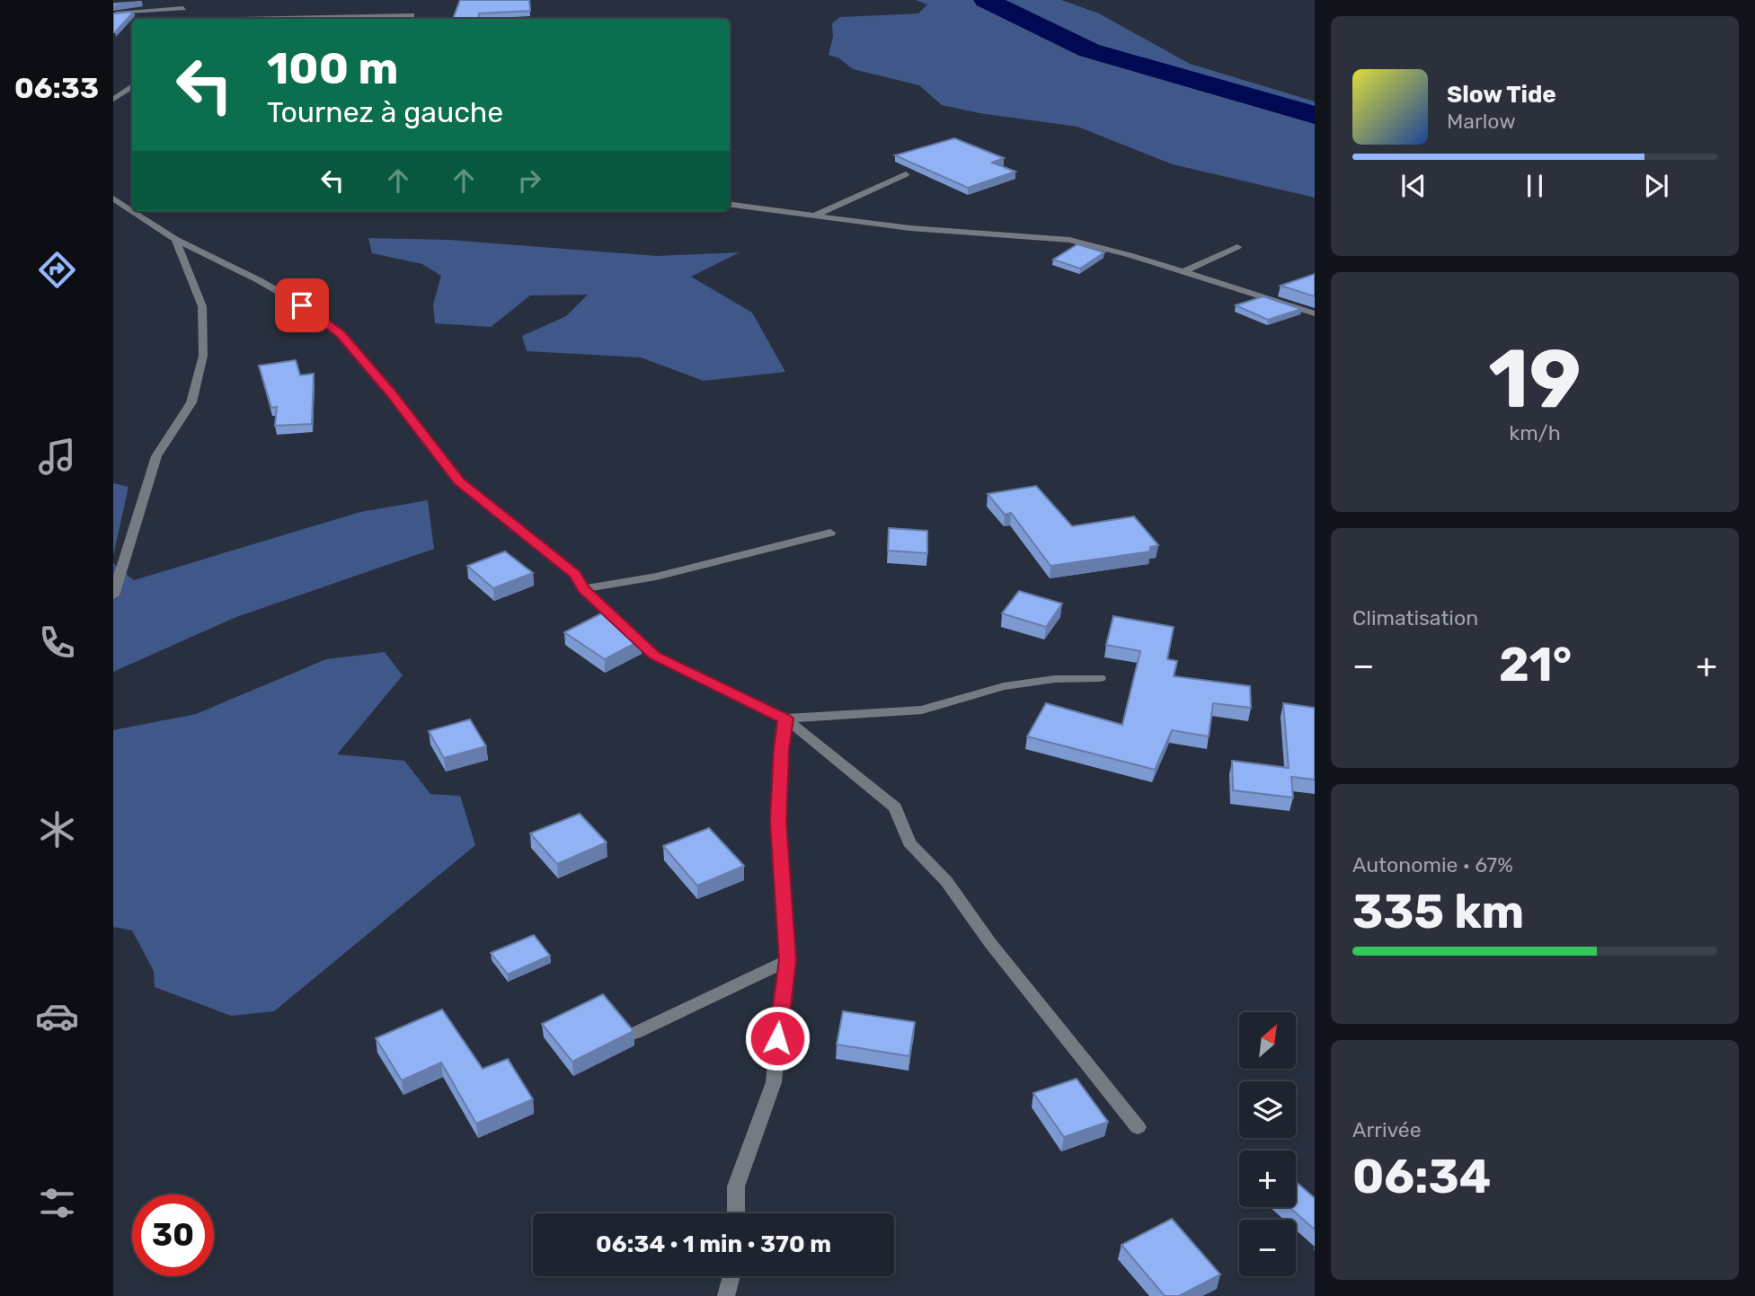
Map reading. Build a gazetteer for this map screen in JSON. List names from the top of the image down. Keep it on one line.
{"north":"top right","page":{"tabs":"06:33","turn":["100 m","Tournez à gauche"],"song":["Slow Tide","Marlow"],"tile":[["19","km/h"],"Climatisation",["Autonomie · 67%","335 km"],["Arrivée","06:34"]],"heat":["−","21°","+"],"map_buttons":["+","−"],"limit":"30","trip":"06:34 · 1 min · 370 m"}}
